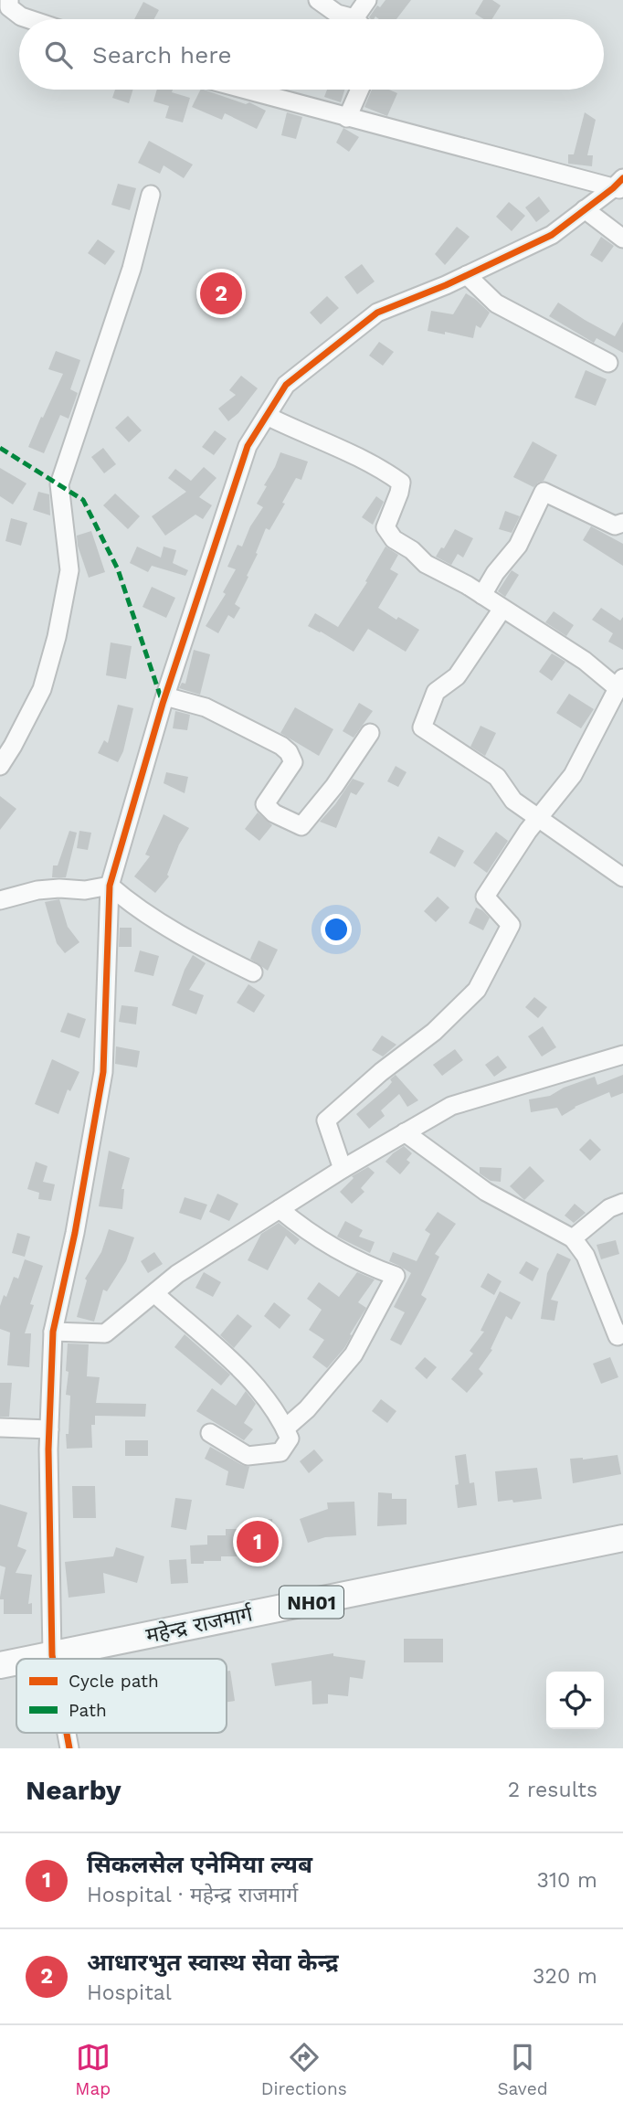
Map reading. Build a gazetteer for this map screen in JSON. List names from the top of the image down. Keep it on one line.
{"streets":{"highway":["NH01","महेन्द्र राजमार्ग"]},"legend":["Cycle path","Path"],"page":{"search":"Search here","pins":["2","1"],"heading":["Nearby","2 results"],"list":[{"mark":"1","name":"सिकलसेल एनेमिया ल्यब","note":"Hospital · महेन्द्र राजमार्ग","value":"310 m"},{"mark":"2","name":"आधारभुत स्वास्थ सेवा केन्द्र","note":"Hospital","value":"320 m"}],"nav":["Map","Directions","Saved"]}}
